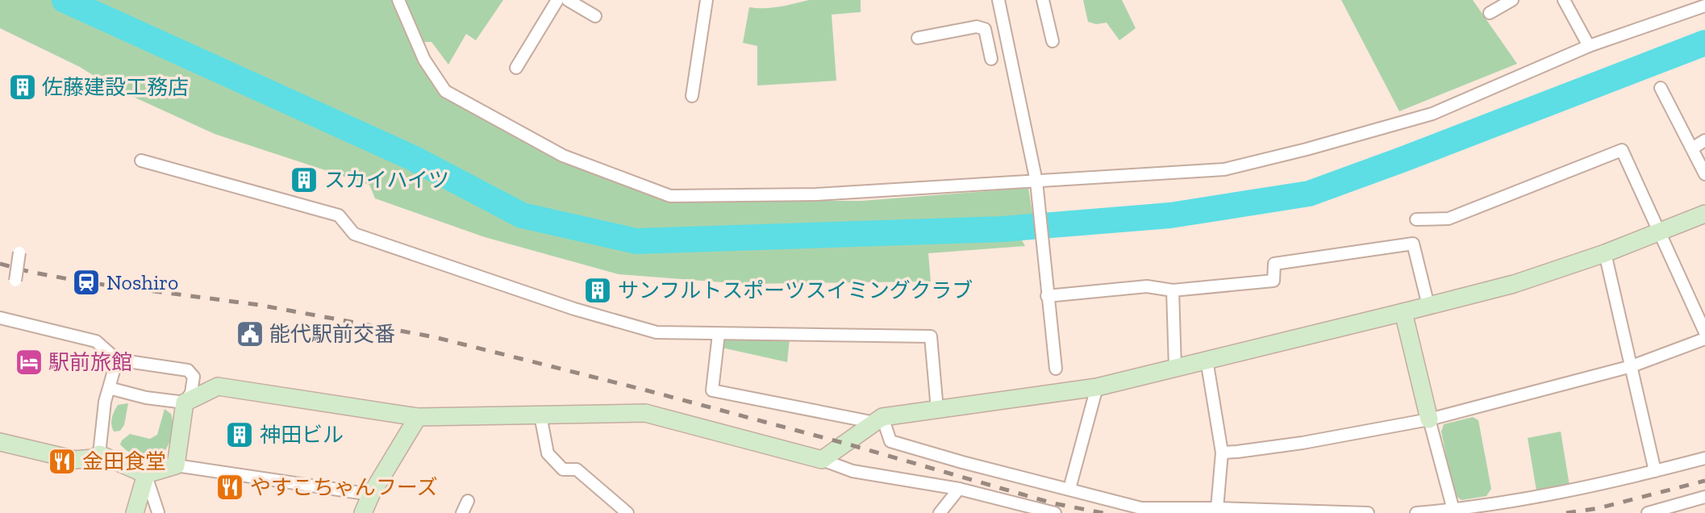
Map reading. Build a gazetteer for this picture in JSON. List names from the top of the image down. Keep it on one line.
{"places":{"building":["佐藤建設工務店","スカイハイツ","サンフルトスポーツスイミングクラブ","神田ビル"],"station":["Noshiro"],"public building":["能代駅前交番"],"hotel":["駅前旅館"],"restaurant":["金田食堂","やすこちゃんフーズ"]}}
